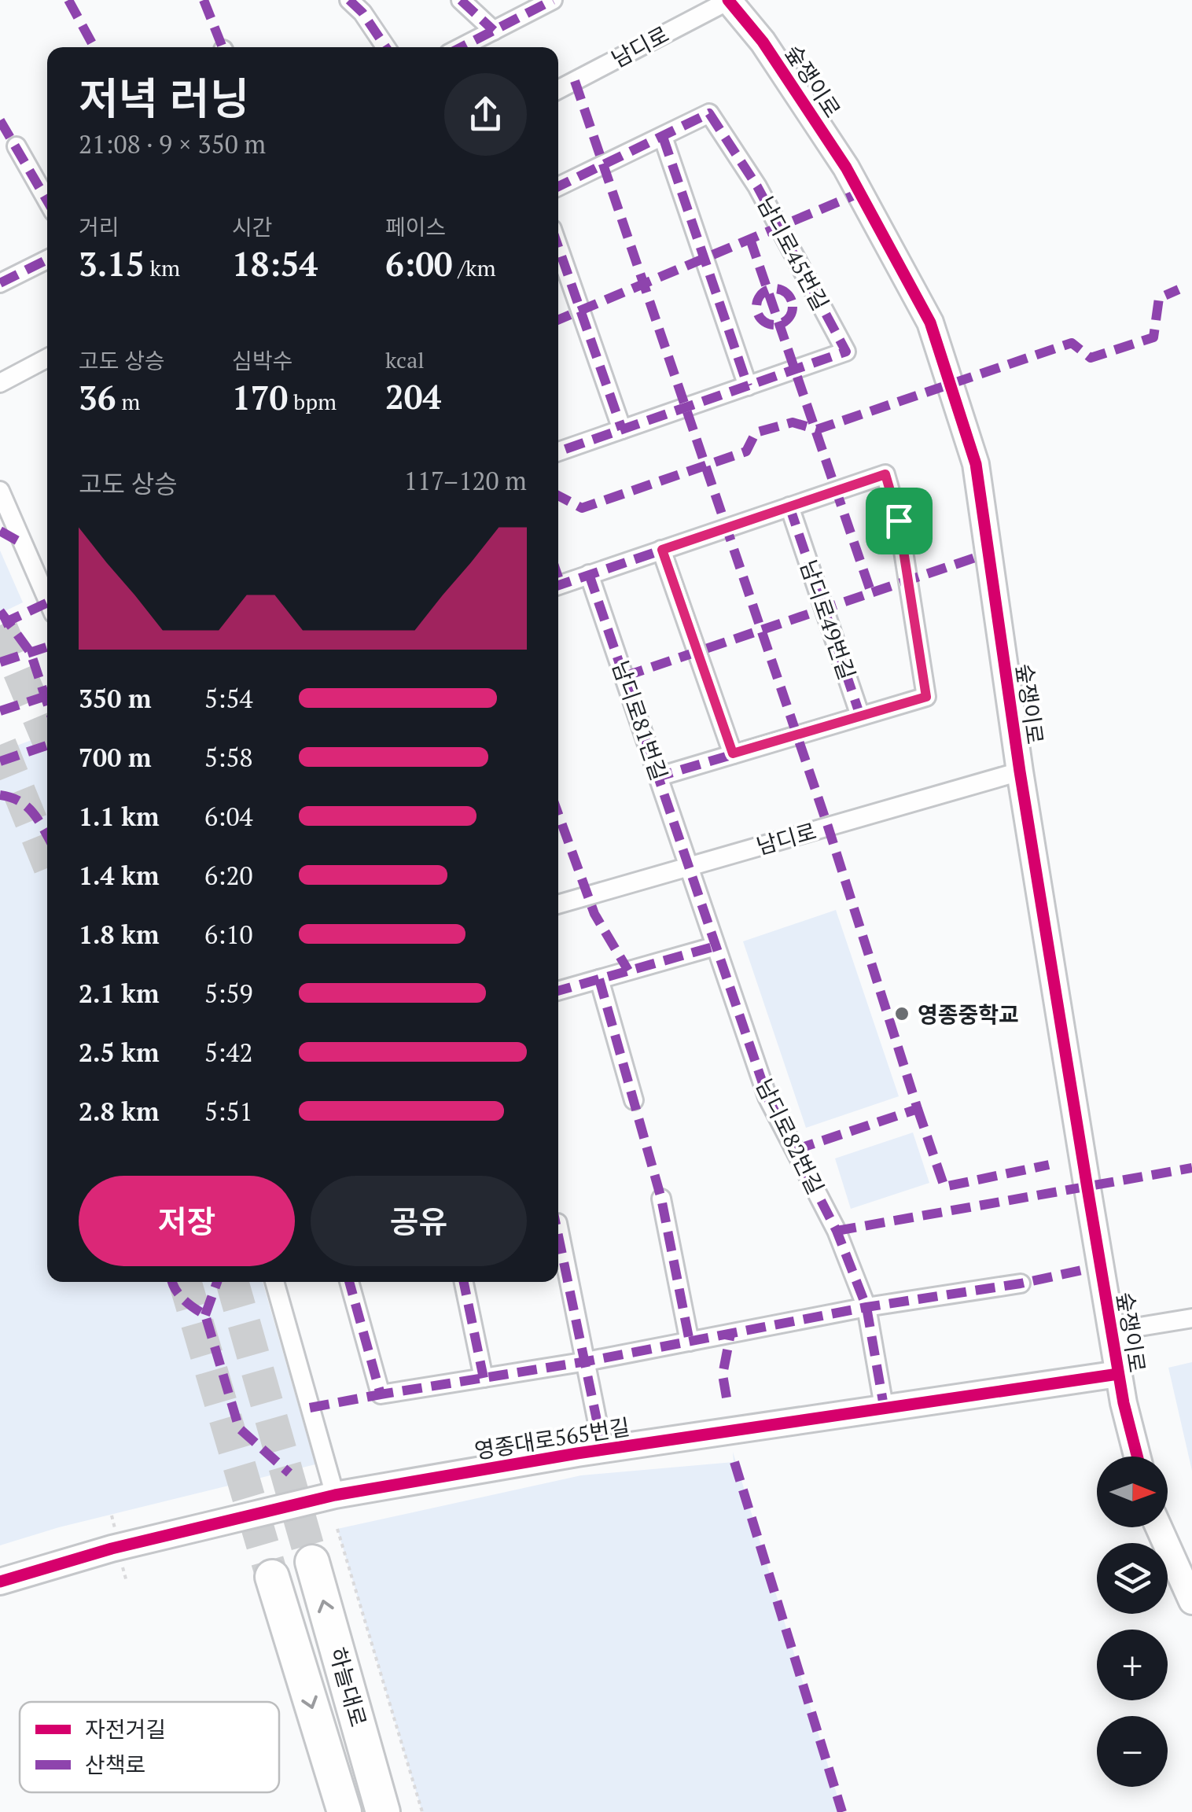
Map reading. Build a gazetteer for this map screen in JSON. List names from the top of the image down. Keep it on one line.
{"streets":{"highway":["하늘대로"],"street":["남디로","숲쟁이로","남디로45번길","남디로49번길","남디로81번길","남디로82번길","영종대로565번길"]},"crossings":[["남디로","숲쟁이로"],["남디로","남디로81번길"],["남디로","남디로82번길"],["숲쟁이로","영종대로565번길"],["남디로81번길","남디로82번길"],["남디로82번길","영종대로565번길"]],"places":["영종중학교"],"legend":["자전거길","산책로"],"north":"right","page":{"heading":["저녁 러닝","21:08 · 9 × 350 m"],"stats":[["거리","3.15 km"],["시간","18:54"],["페이스","6:00 /km"],["고도 상승","36 m"],["심박수","170 bpm"],["kcal","204"]],"chart":["고도 상승","117–120 m"],"list":[{"name":"350 m","note":"5:54"},{"name":"700 m","note":"5:58"},{"name":"1.1 km","note":"6:04"},{"name":"1.4 km","note":"6:20"},{"name":"1.8 km","note":"6:10"},{"name":"2.1 km","note":"5:59"},{"name":"2.5 km","note":"5:42"},{"name":"2.8 km","note":"5:51"}],"buttons":["저장","공유"],"map_buttons":["+","−"]}}
